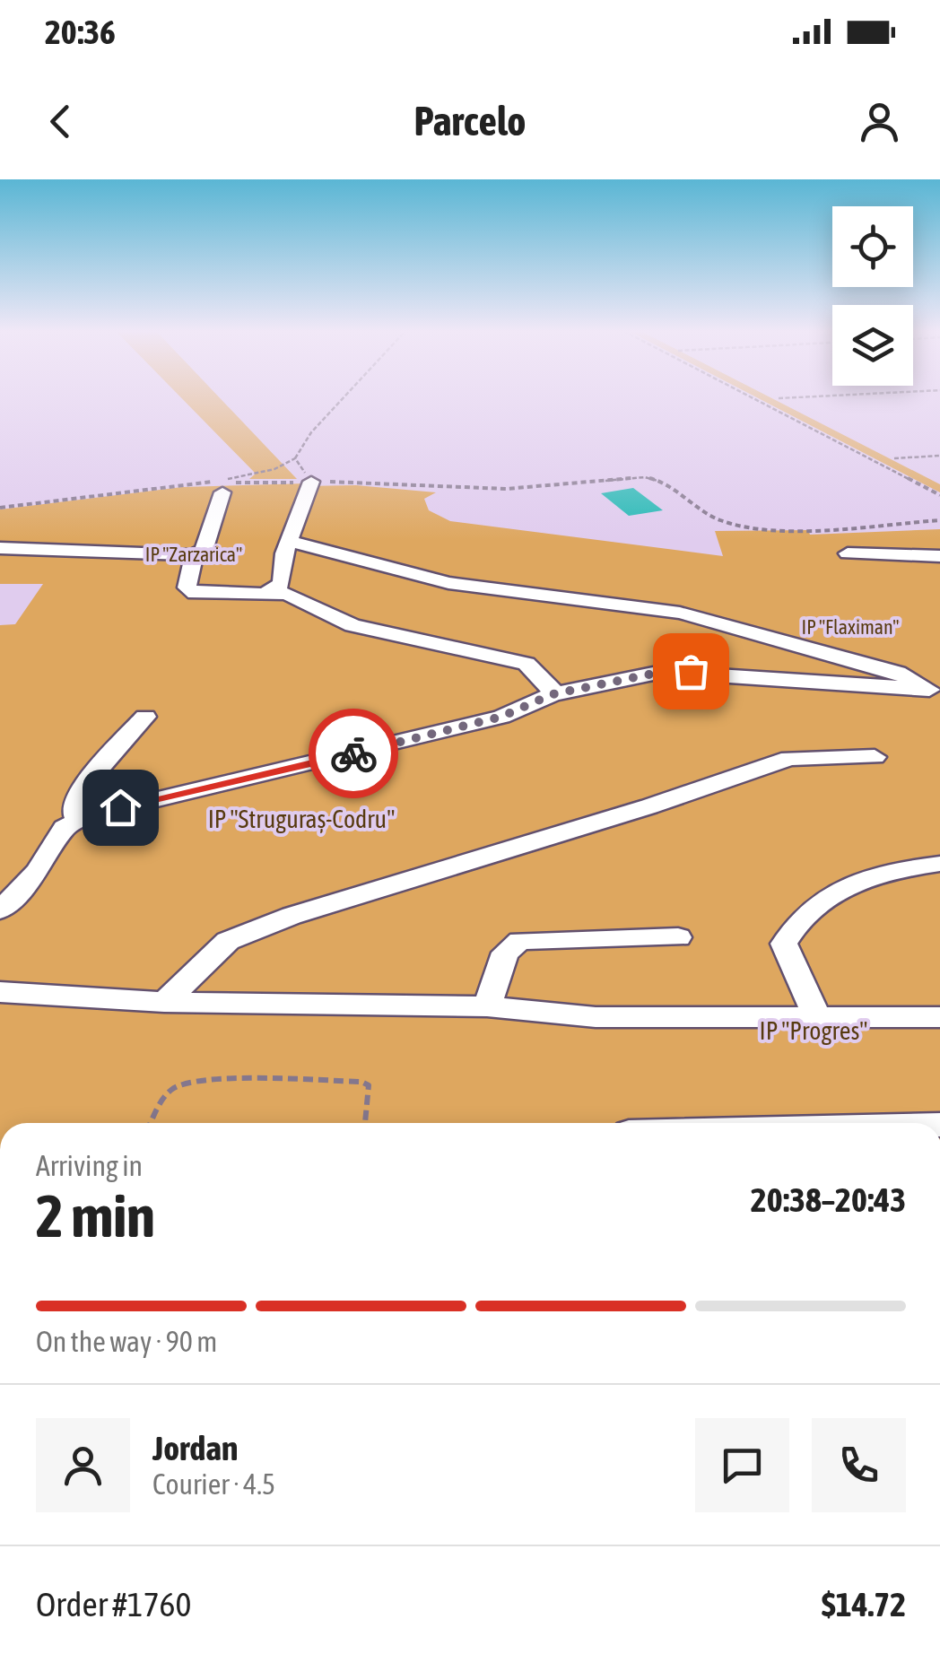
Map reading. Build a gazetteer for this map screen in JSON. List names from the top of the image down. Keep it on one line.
{"parks":["IP \"Zarzarica\"","IP \"Flaximan\"","IP \"Struguraș-Codru\"","IP \"Progres\""],"page":{"status":"20:36","header":"Parcelo","heading":["2 min","Arriving in","20:38–20:43"],"panel":["Jordan","Courier · 4.5","Order #1760","$14.72"],"bar":"On the way · 90 m"}}
